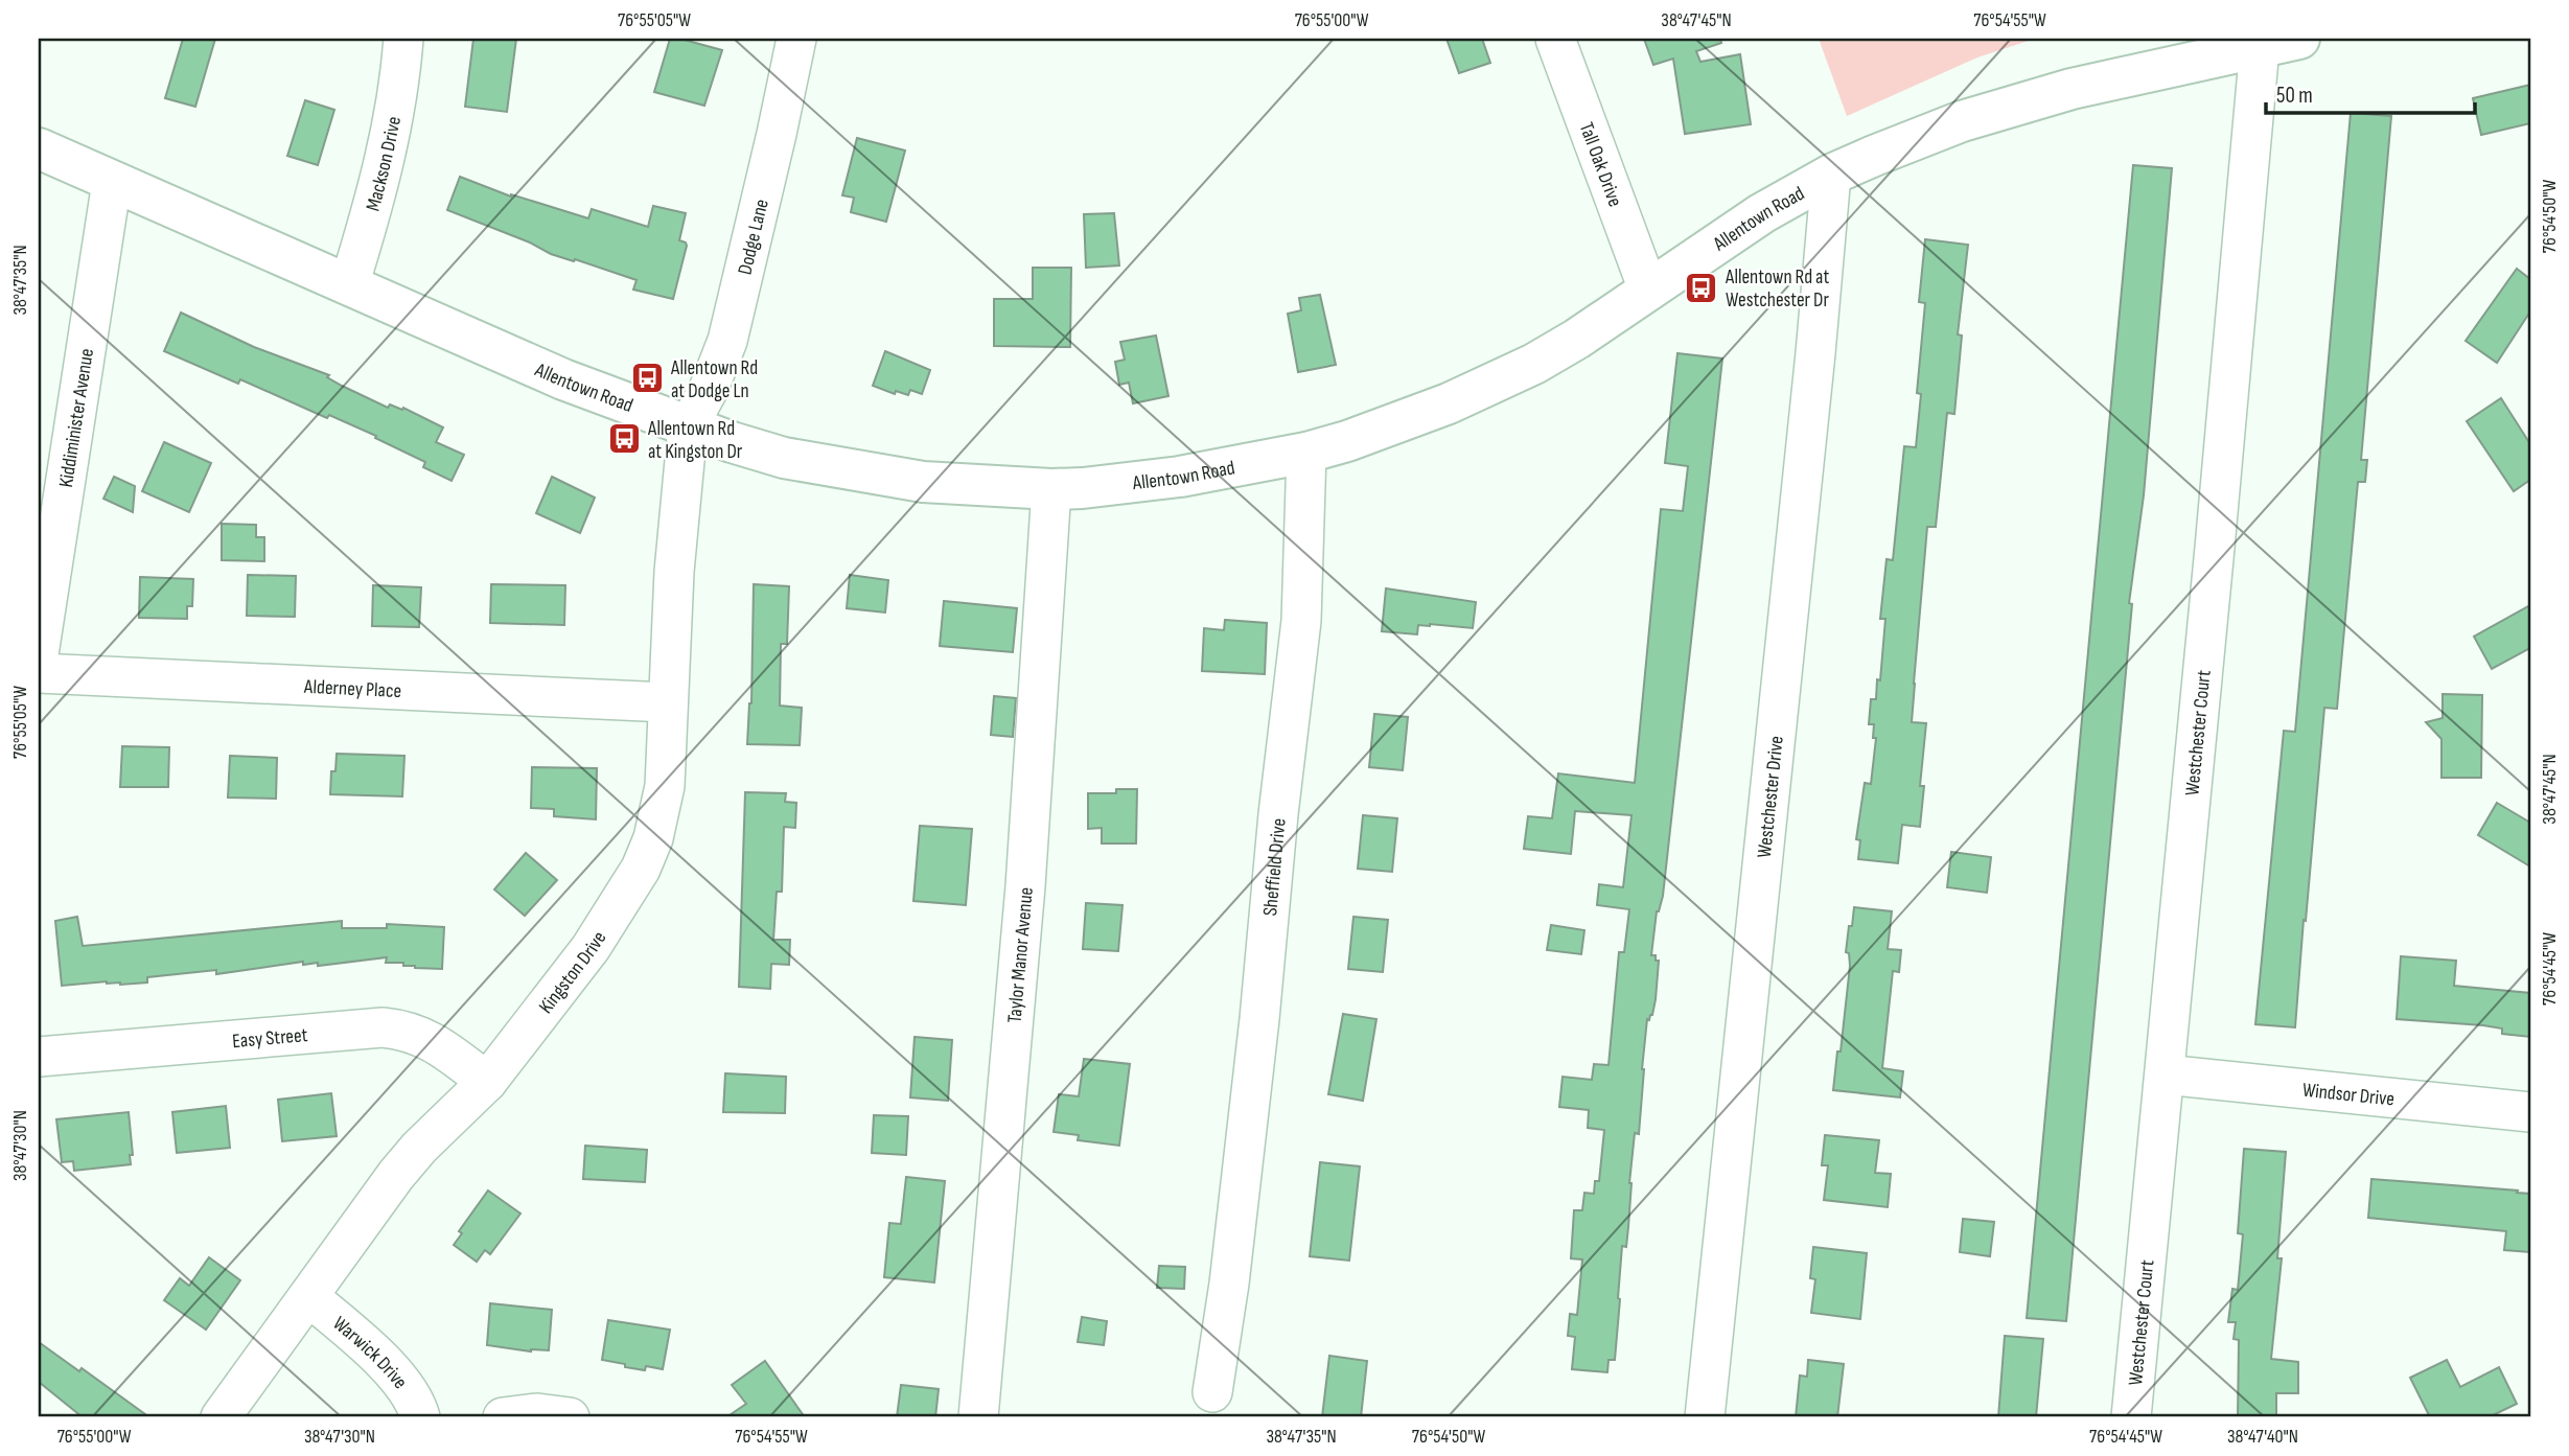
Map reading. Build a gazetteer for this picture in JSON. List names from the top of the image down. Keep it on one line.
{"streets":{"main road":["Allentown Road"],"street":["Mackson Drive","Tall Oak Drive","Dodge Lane","Kiddiminister Avenue","Alderney Place","Westchester Court","Westchester Drive","Sheffield Drive","Taylor Manor Avenue","Kingston Drive","Easy Street","Windsor Drive","Warwick Drive"]},"crossings":[["Mackson Drive","Allentown Road"],["Tall Oak Drive","Allentown Road"],["Allentown Road","Dodge Lane"],["Allentown Road","Kiddiminister Avenue"],["Allentown Road","Westchester Court"],["Allentown Road","Westchester Drive"],["Allentown Road","Sheffield Drive"],["Allentown Road","Taylor Manor Avenue"],["Allentown Road","Kingston Drive"],["Dodge Lane","Kingston Drive"],["Alderney Place","Kingston Drive"],["Westchester Court","Windsor Drive"],["Kingston Drive","Easy Street"],["Kingston Drive","Warwick Drive"]],"places":{"bus stop":["Allentown Rd at Westchester Dr","Allentown Rd at Dodge Ln","Allentown Rd at Kingston Dr"]},"scale_bar":"50 m","coordinates":["76°55'05\"W","76°55'00\"W","38°47'45\"N","76°54'55\"W","76°54'50\"W","38°47'35\"N","76°54'45\"W","38°47'30\"N","38°47'40\"N"]}
